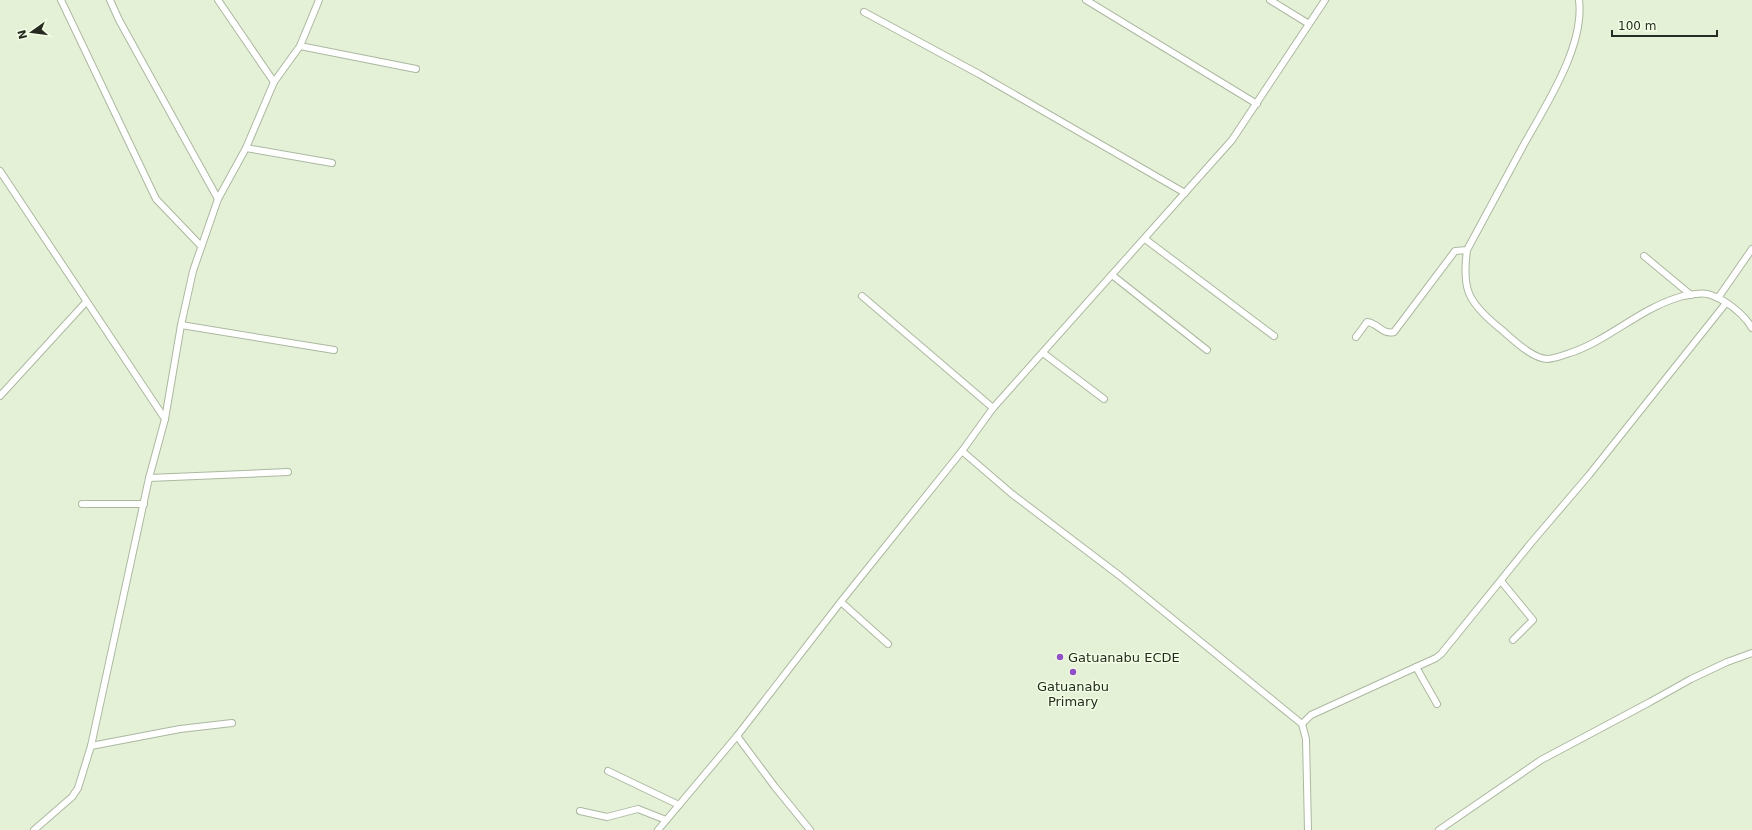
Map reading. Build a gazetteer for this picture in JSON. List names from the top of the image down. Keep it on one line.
{"places":["Gatuanabu ECDE","Gatuanabu Primary"],"scale_bar":"100 m","north":"left"}
